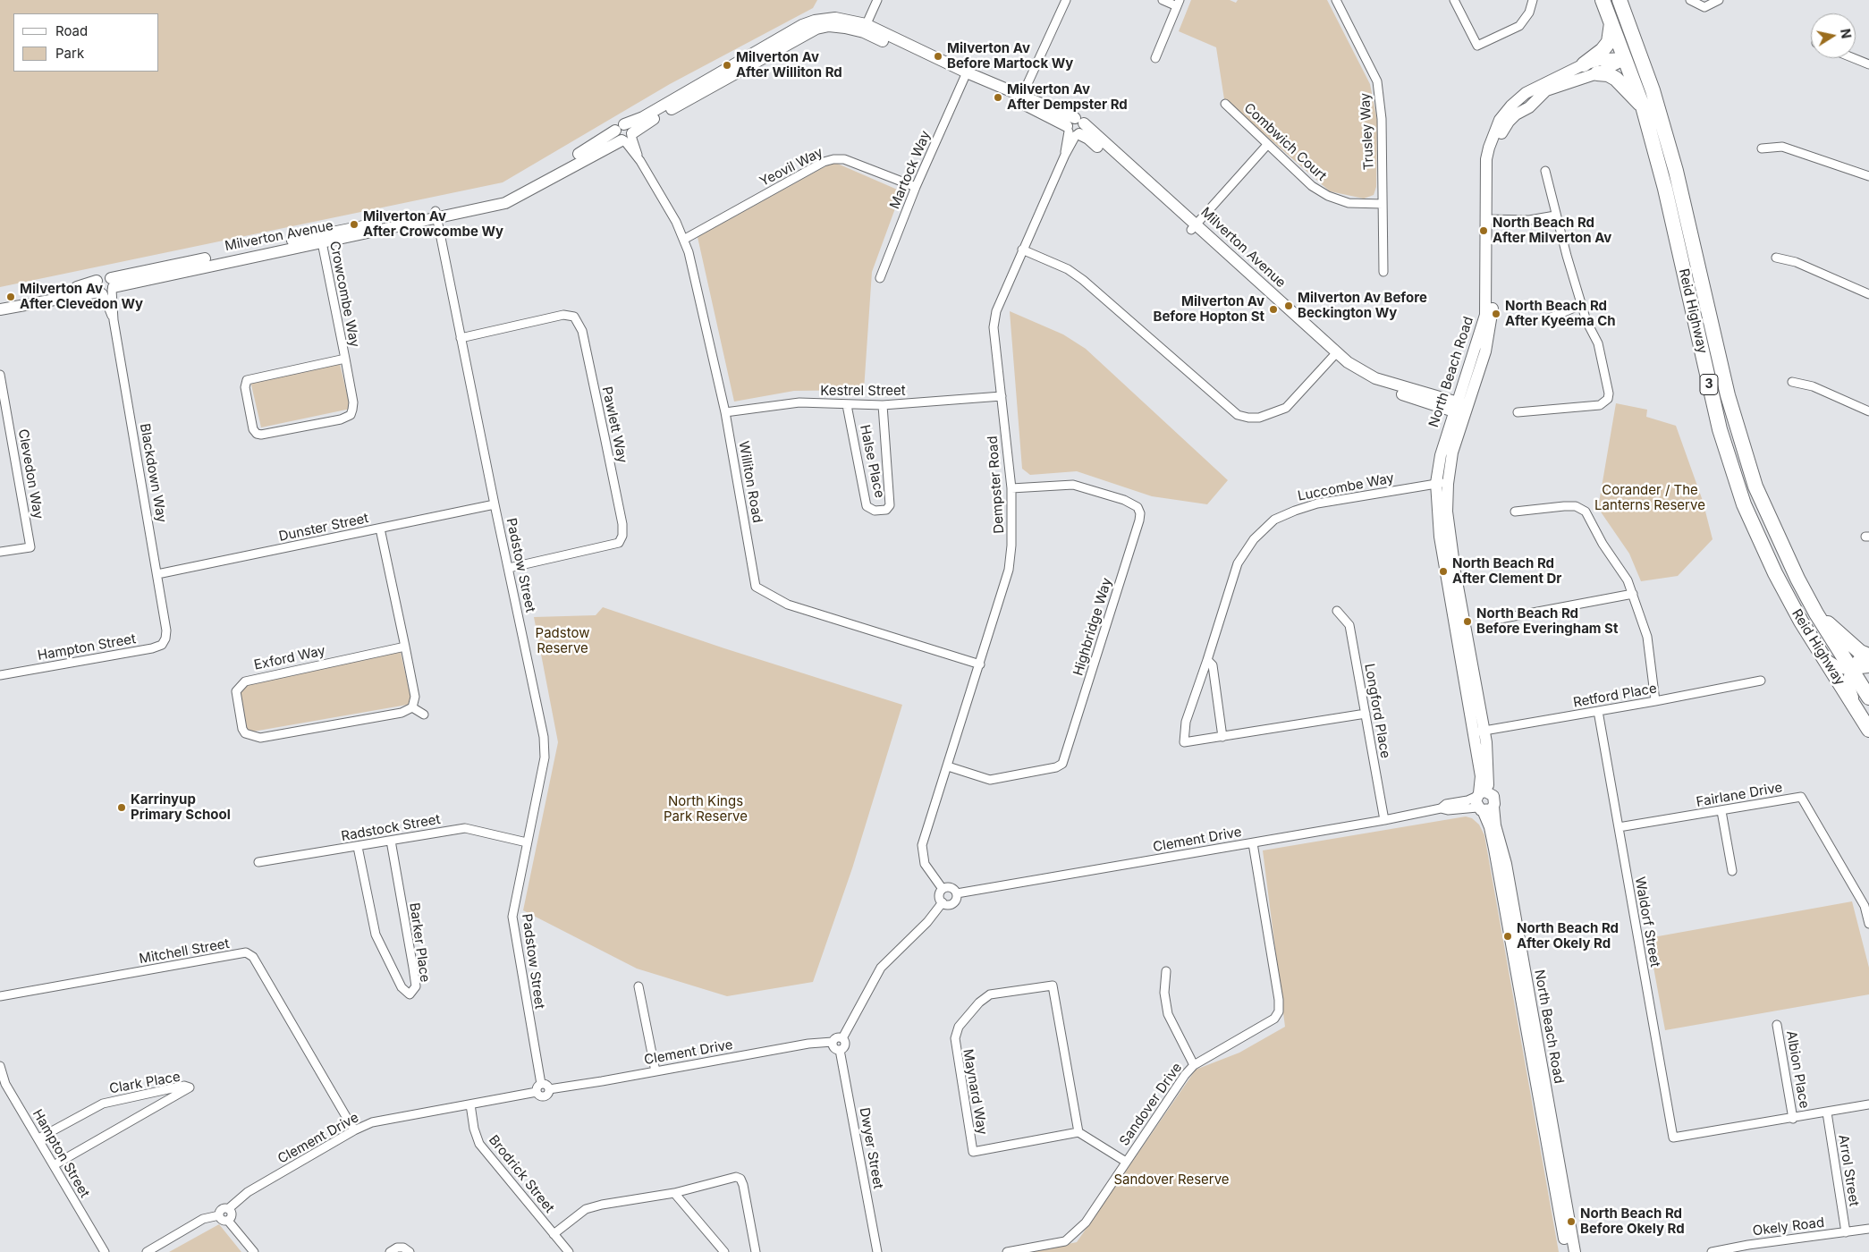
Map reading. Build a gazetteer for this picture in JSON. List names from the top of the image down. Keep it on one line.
{"streets":{"highway":["Reid Highway","3"],"main road":["Milverton Avenue","North Beach Road"],"street":["Trusley Way","Combwich Court","Yeovil Way","Martock Way","Crowcombe Way","Kestrel Street","Pawlett Way","Halse Place","Blackdown Way","Clevedon Way","Williton Road","Dempster Road","Luccombe Way","Dunster Street","Padstow Street","Highbridge Way","Hampton Street","Exford Way","Retford Place","Longford Place","Fairlane Drive","Radstock Street","Clement Drive","Waldorf Street","Barker Place","Mitchell Street","Albion Place","Clark Place","Maynard Way","Sandover Drive","Dwyer Street","Arrol Street","Brodrick Street","Okely Road"]},"crossings":[["Trusley Way","Combwich Court"],["Yeovil Way","Martock Way"],["Yeovil Way","Williton Road"],["Martock Way","Milverton Avenue"],["Milverton Avenue","Crowcombe Way"],["Milverton Avenue","North Beach Road"],["Milverton Avenue","Blackdown Way"],["Milverton Avenue","Williton Road"],["Milverton Avenue","Dempster Road"],["Milverton Avenue","Padstow Street"],["Reid Highway","North Beach Road"],["North Beach Road","Luccombe Way"],["North Beach Road","Retford Place"],["North Beach Road","Clement Drive"],["Kestrel Street","Halse Place"],["Kestrel Street","Williton Road"],["Kestrel Street","Dempster Road"],["Pawlett Way","Padstow Street"],["Blackdown Way","Dunster Street"],["Blackdown Way","Hampton Street"],["Williton Road","Dempster Road"],["Dempster Road","Highbridge Way"],["Dempster Road","Clement Drive"],["Luccombe Way","Longford Place"],["Dunster Street","Padstow Street"],["Padstow Street","Radstock Street"],["Padstow Street","Clement Drive"],["Hampton Street","Clark Place"],["Retford Place","Waldorf Street"],["Longford Place","Clement Drive"],["Fairlane Drive","Waldorf Street"],["Radstock Street","Barker Place"],["Clement Drive","Mitchell Street"],["Clement Drive","Sandover Drive"],["Clement Drive","Dwyer Street"],["Clement Drive","Brodrick Street"],["Waldorf Street","Albion Place"],["Arrol Street","Okely Road"]],"parks":["Corander / The Lanterns Reserve","Padstow Reserve","North Kings Park Reserve","Sandover Reserve"],"places":["Milverton Av Before Martock Wy","Milverton Av After Williton Rd","Milverton Av After Dempster Rd","Milverton Av After Crowcombe Wy","North Beach Rd After Milverton Av","Milverton Av After Clevedon Wy","Milverton Av Before Beckington Wy","Milverton Av Before Hopton St","North Beach Rd After Kyeema Ch","North Beach Rd After Clement Dr","North Beach Rd Before Everingham St","Karrinyup Primary School","North Beach Rd After Okely Rd","North Beach Rd Before Okely Rd"],"legend":["Road","Park"],"north":"right"}
